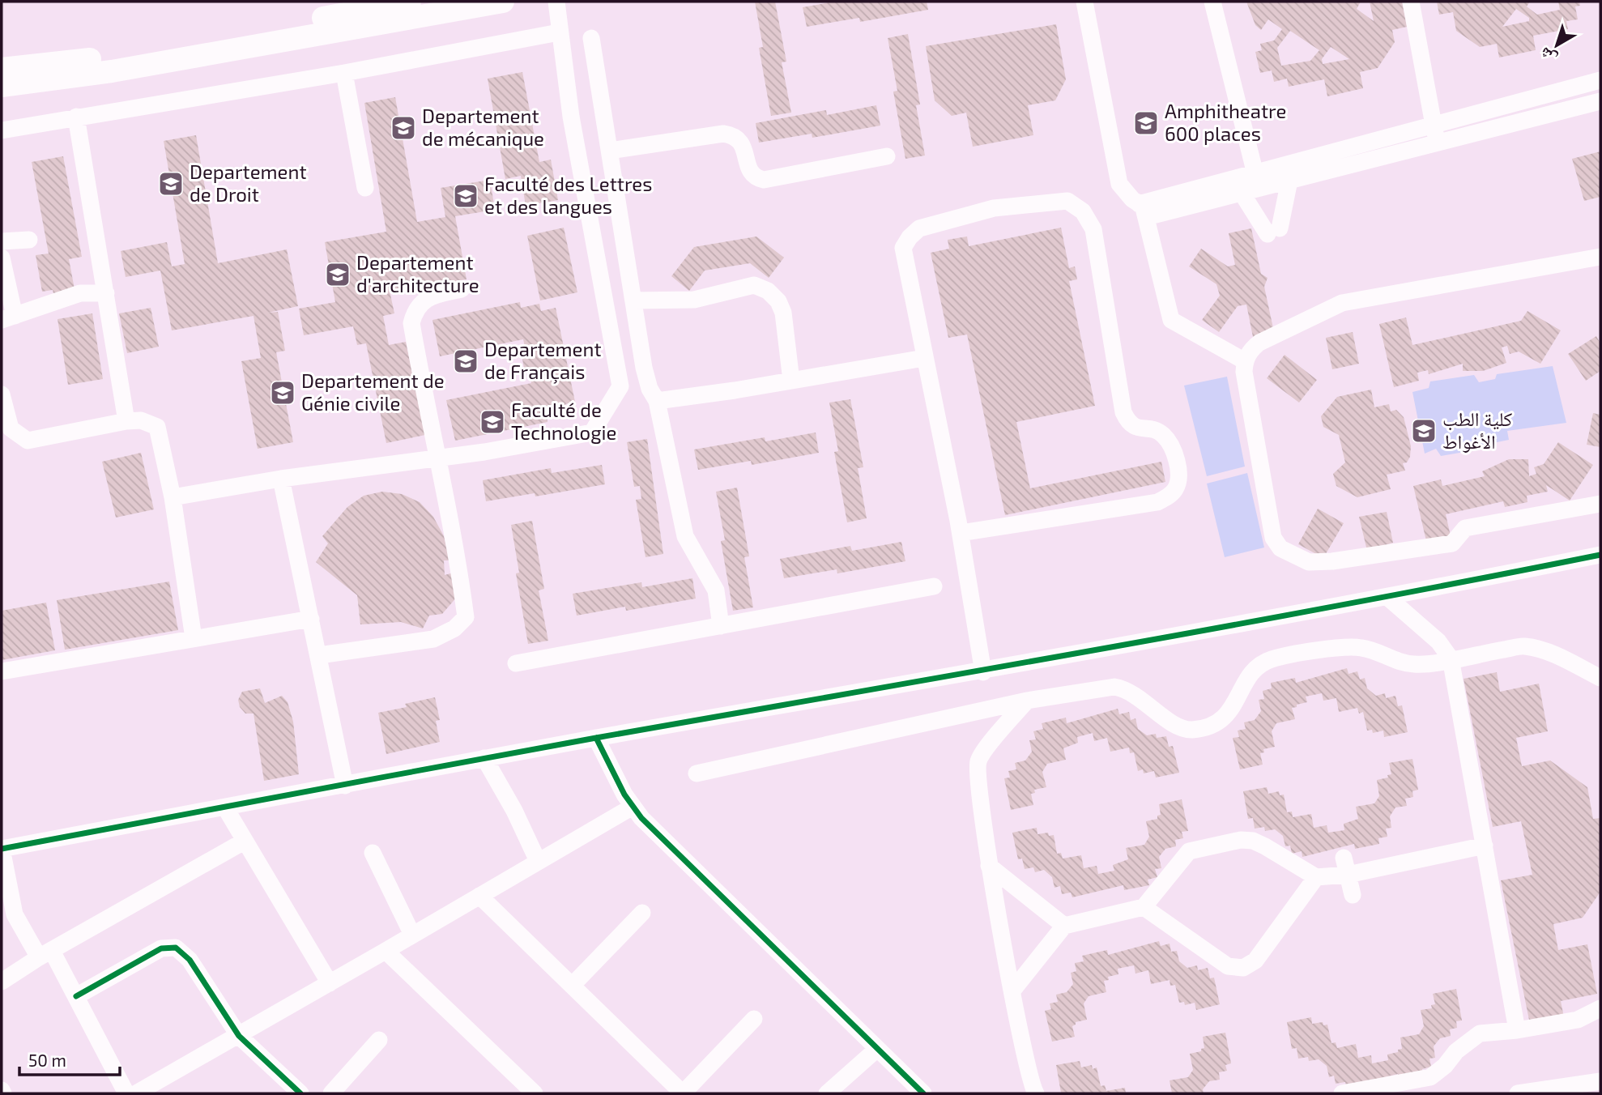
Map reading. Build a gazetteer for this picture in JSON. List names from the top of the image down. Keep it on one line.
{"places":{"school or university":["Amphitheatre 600 places","Departement de mécanique","Departement de Droit","Faculté des Lettres et des langues","Departement d'architecture","Departement de Français","Departement de Génie civile","Faculté de Technologie","كلية الطب الأغواط"]},"scale_bar":"50 m","north":"bottom left"}
